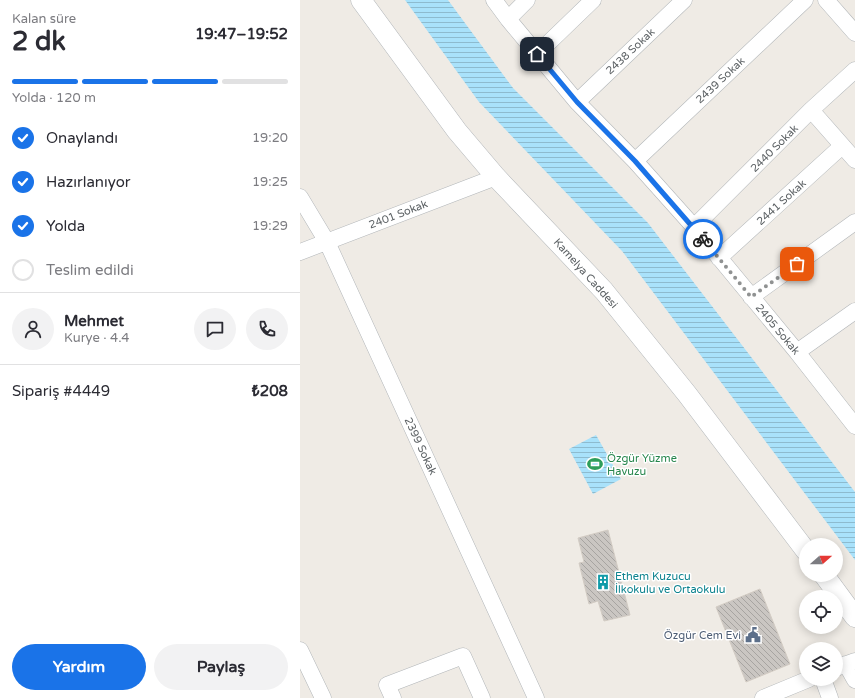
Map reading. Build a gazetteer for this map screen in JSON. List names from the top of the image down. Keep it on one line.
{"streets":{"street":["2438 Sokak","2439 Sokak","2440 Sokak","2441 Sokak","2401 Sokak","Kamelya Caddesi","2405 Sokak","2399 Sokak"]},"crossings":[["2438 Sokak","2405 Sokak"],["2439 Sokak","2405 Sokak"],["2440 Sokak","2405 Sokak"],["2441 Sokak","2405 Sokak"],["2401 Sokak","Kamelya Caddesi"],["2401 Sokak","2399 Sokak"]],"places":{"sports":["Özgür Yüzme Havuzu"],"building":["Ethem Kuzucu İlkokulu ve Ortaokulu"],"public building":["Özgür Cem Evi"]},"north":"right","page":{"heading":["2 dk","Kalan süre","19:47–19:52"],"panel":["Mehmet","Kurye · 4.4","Sipariş #4449","₺208"],"bar":"Yolda · 120 m","list":[["Onaylandı","19:20"],["Hazırlanıyor","19:25"],["Yolda","19:29"],"Teslim edildi"],"buttons":["Yardım","Paylaş"]}}
